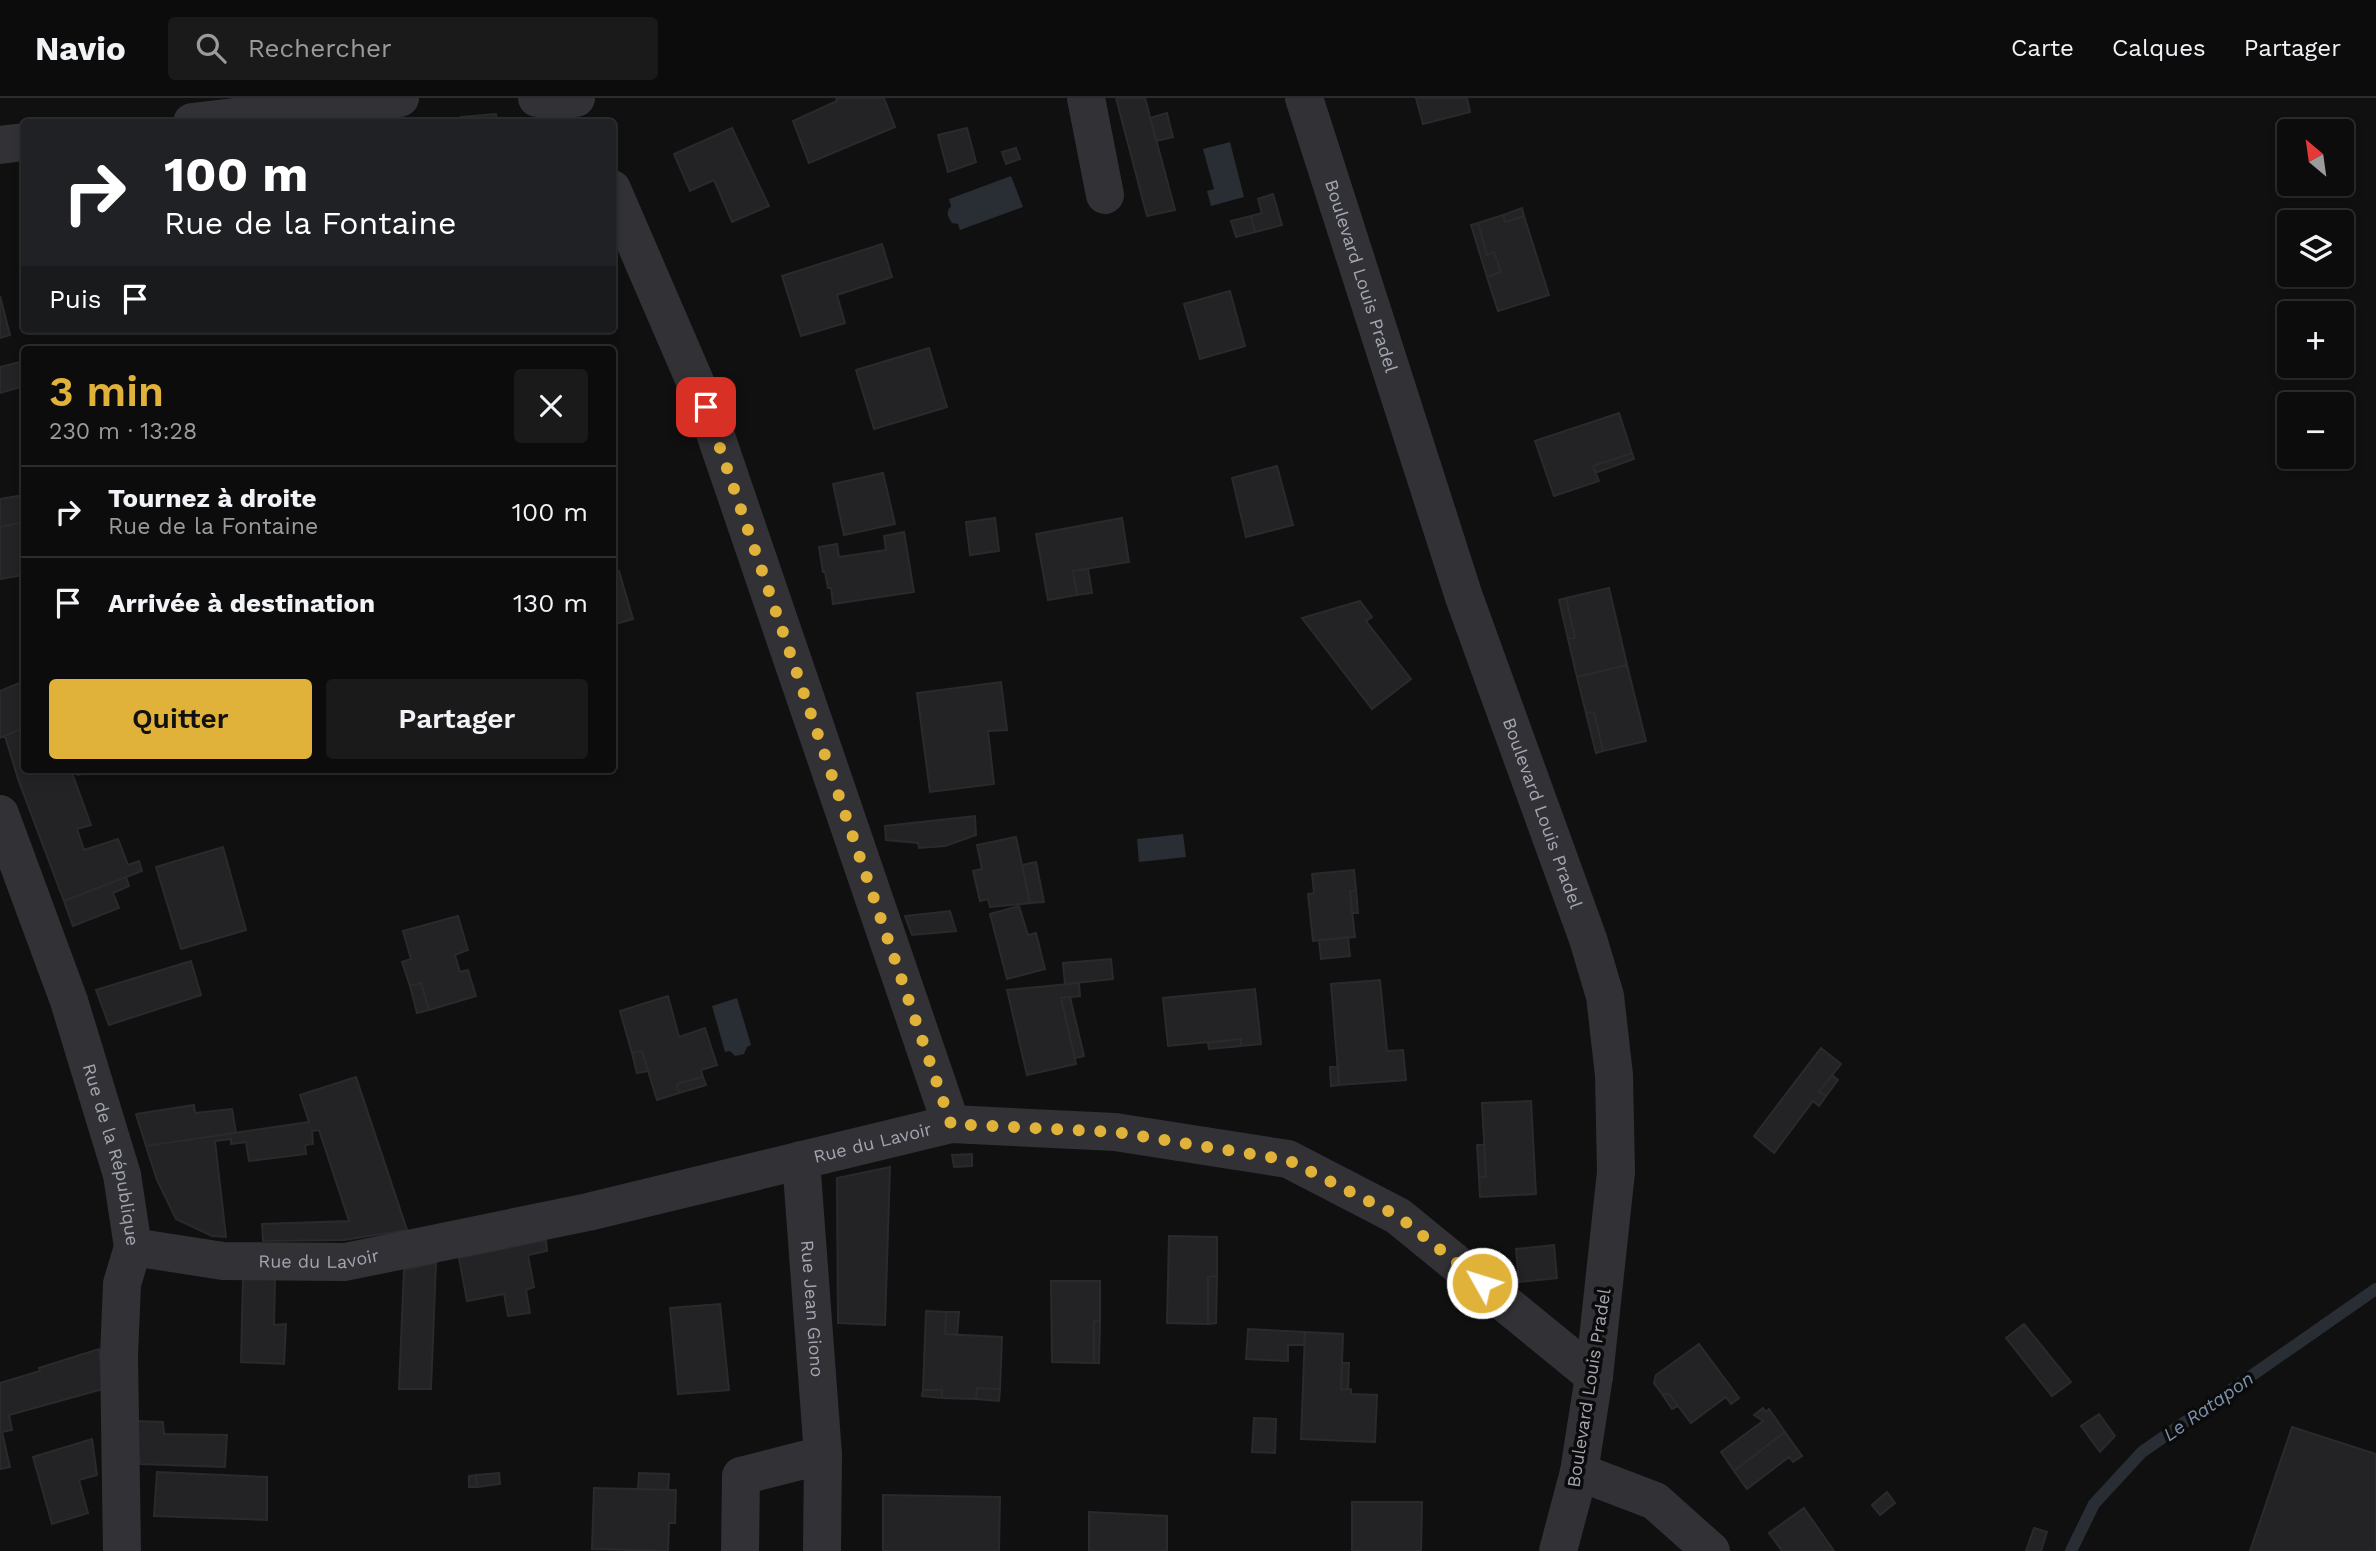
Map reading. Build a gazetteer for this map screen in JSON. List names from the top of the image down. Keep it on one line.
{"streets":{"street":["Boulevard Louis Pradel","Rue du Lavoir","Rue de la République","Rue Jean Giono"]},"crossings":[["Boulevard Louis Pradel","Rue du Lavoir"],["Rue du Lavoir","Rue de la République"],["Rue du Lavoir","Rue Jean Giono"]],"water":["Le Ratapon"],"north":"top left","page":{"header":"Navio","search":"Rechercher","nav":["Carte","Calques","Partager"],"map_buttons":["+","−"],"turn":["100 m","Rue de la Fontaine"],"then":"Puis","heading":["3 min","230 m · 13:28"],"list":[{"name":"Tournez à droite","note":"Rue de la Fontaine","value":"100 m"},{"name":"Arrivée à destination","value":"130 m"}],"buttons":["Quitter","Partager"]}}
